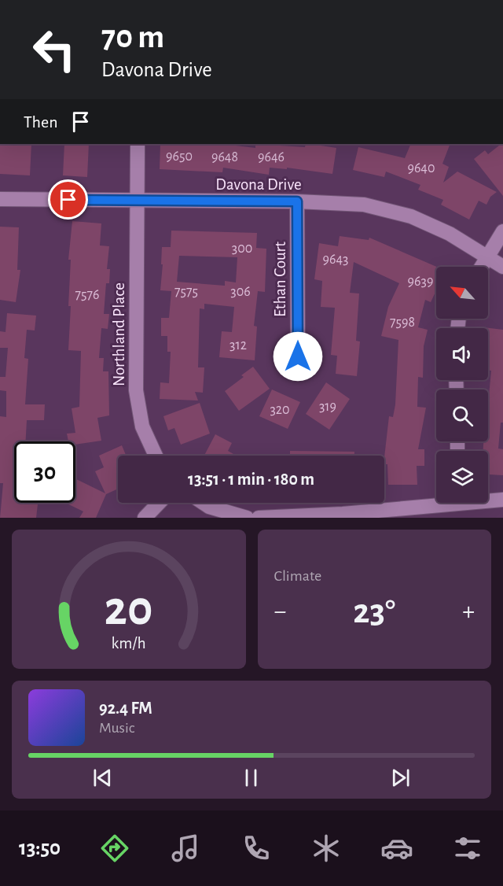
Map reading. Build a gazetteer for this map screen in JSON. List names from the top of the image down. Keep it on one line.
{"streets":{"street":["Davona Drive","Ethan Court","Northland Place"]},"crossings":[["Davona Drive","Ethan Court"],["Davona Drive","Northland Place"]],"house_numbers":["9650","9648","9646","9640","300","9643","9639","7575","306","7576","7598","312","319","320"],"north":"top left","page":{"turn":["70 m","Davona Drive"],"then":"Then","limit":"30","trip":"13:51 · 1 min · 180 m","tile":"Climate","heat":["−","23°","+"],"song":["92.4 FM","Music"],"tabs":"13:50","gauge":["20","km/h"]}}
